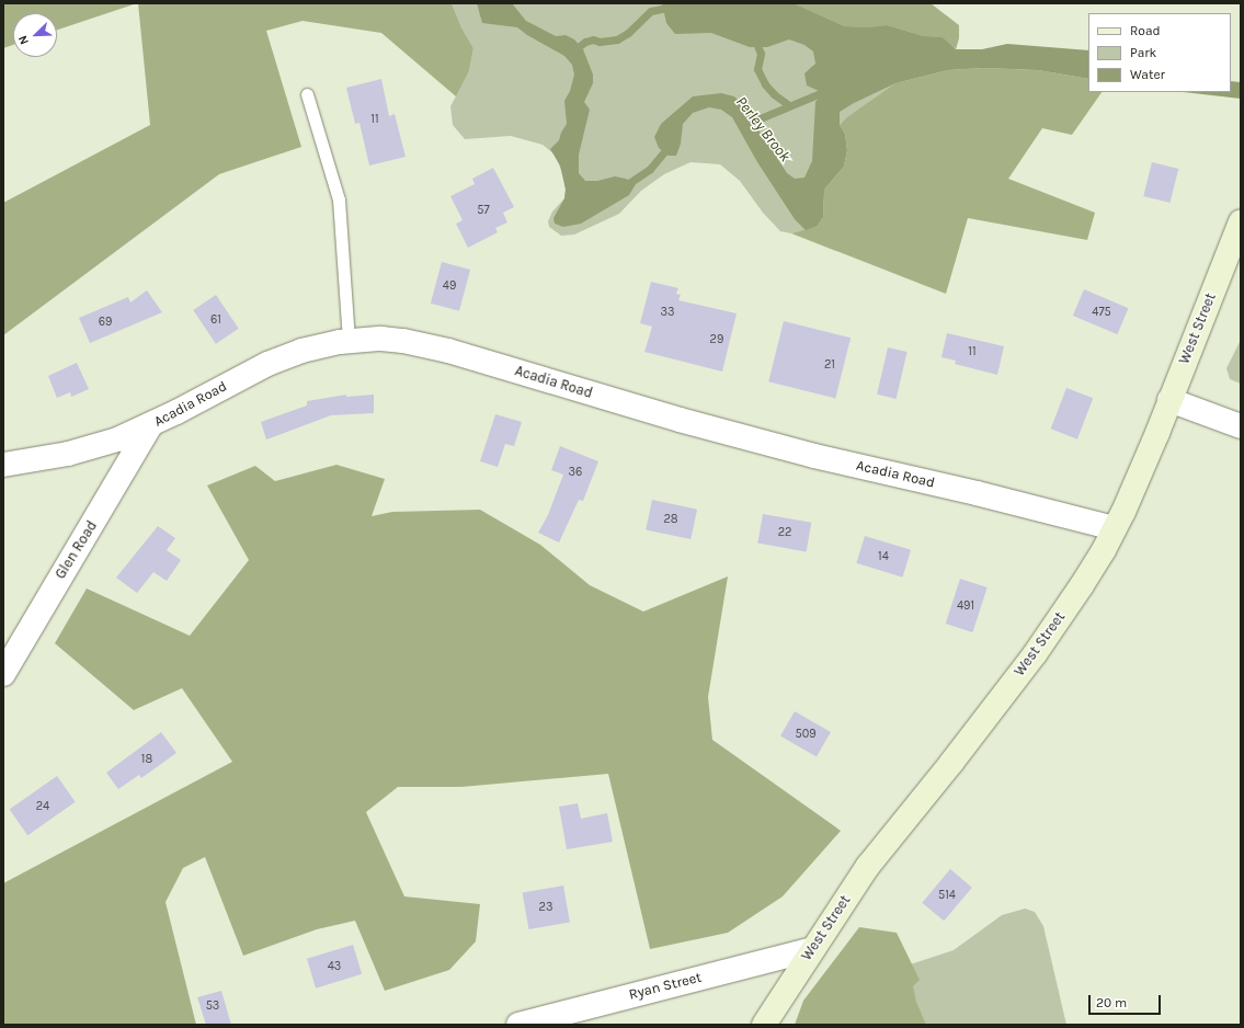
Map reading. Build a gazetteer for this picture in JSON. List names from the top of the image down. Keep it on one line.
{"streets":{"main road":["West Street"],"street":["Acadia Road","Glen Road","Ryan Street"]},"crossings":[["West Street","Acadia Road"],["West Street","Ryan Street"],["Acadia Road","Glen Road"]],"water":["Perley Brook"],"house_numbers":["11","57","49","33","475","61","69","29","11","21","36","28","22","14","491","509","18","24","514","23","43","53"],"legend":["Road","Park","Water"],"scale_bar":"20 m","north":"bottom left"}
